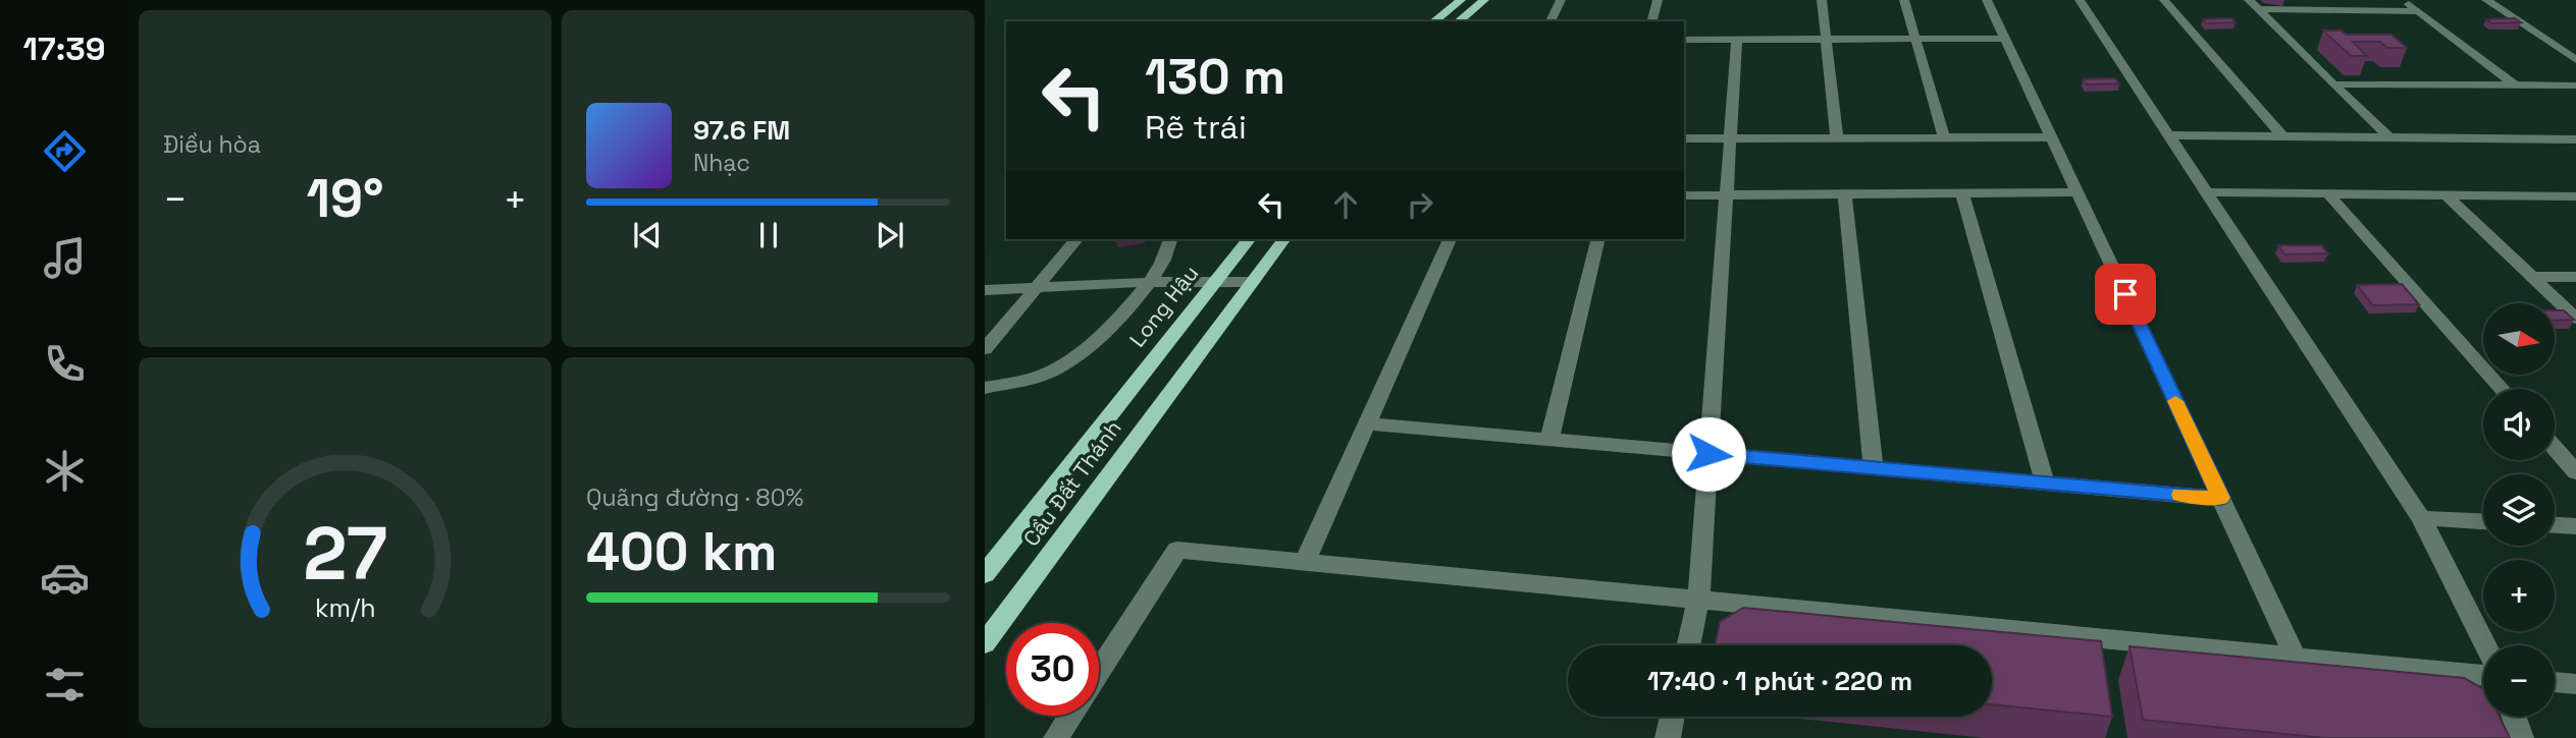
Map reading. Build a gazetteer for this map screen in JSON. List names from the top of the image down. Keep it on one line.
{"streets":{"main road":["Long Hậu","Cầu Đất Thánh"]},"crossings":[["Long Hậu","Cầu Đất Thánh"]],"north":"right","page":{"tabs":"17:39","tile":["Điều hòa",["Quãng đường · 80%","400 km"]],"turn":["130 m","Rẽ trái"],"song":["97.6 FM","Nhạc"],"heat":["−","19°","+"],"map_buttons":["+","−"],"limit":"30","trip":"17:40 · 1 phút · 220 m","gauge":["27","km/h"]}}
